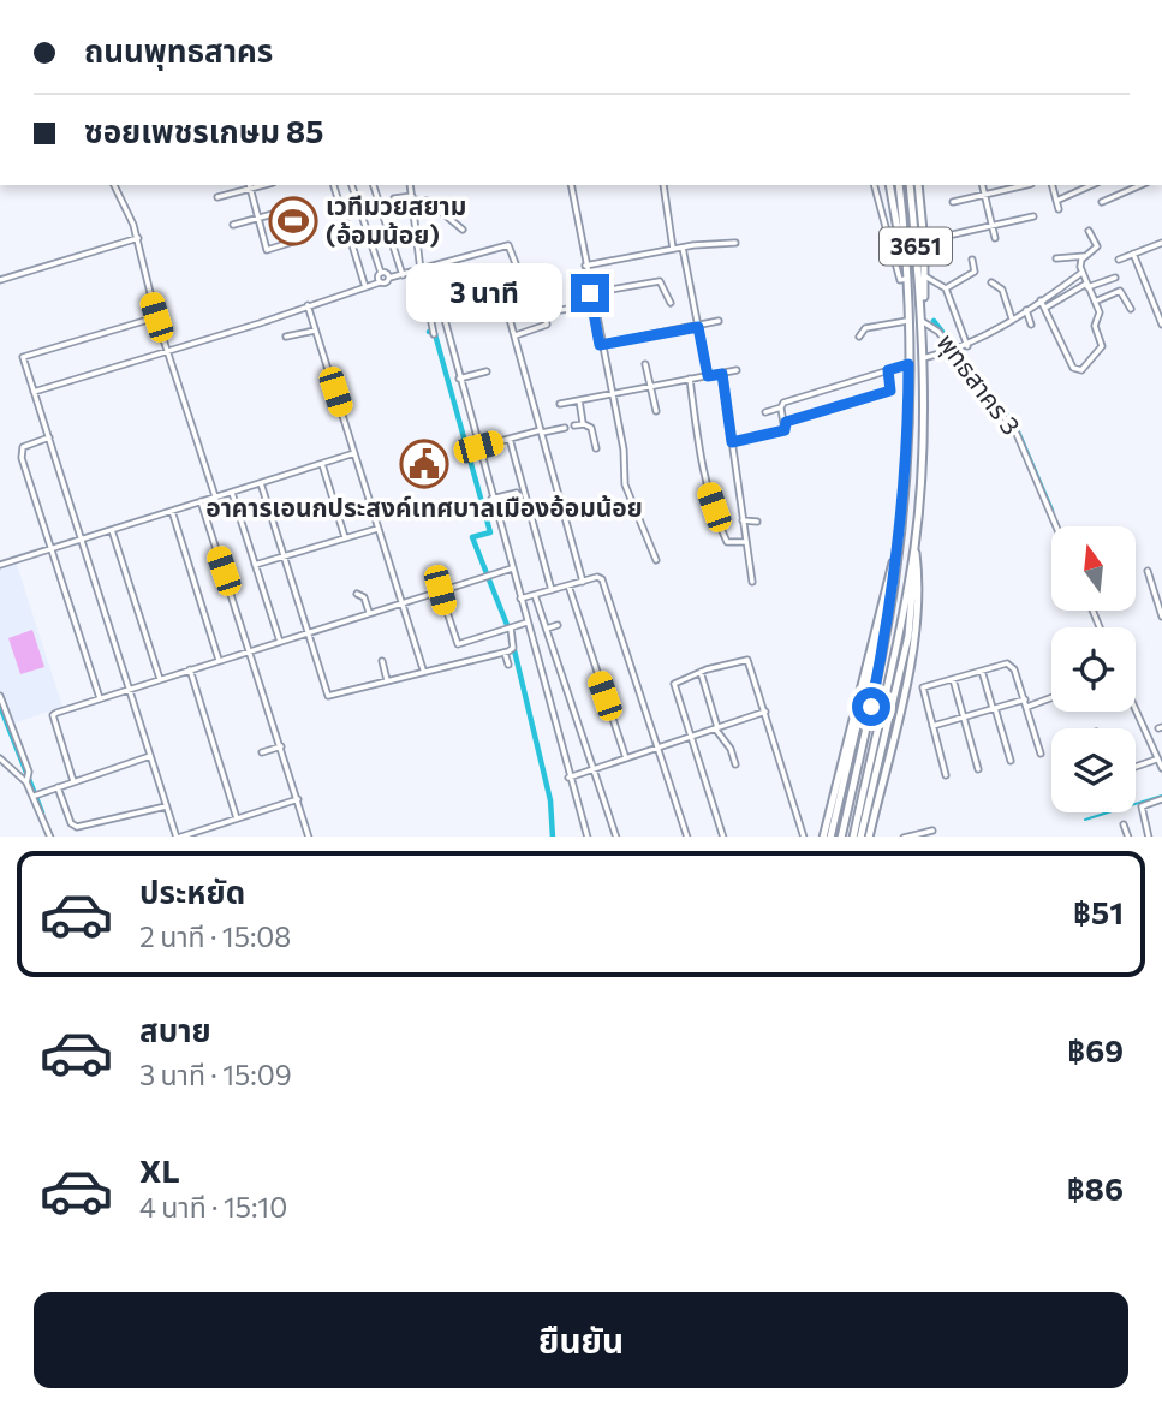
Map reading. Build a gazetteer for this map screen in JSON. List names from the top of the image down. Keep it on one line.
{"streets":{"main road":["3651"],"street":["พุทธสาคร 3"]},"crossings":[["3651","พุทธสาคร 3"]],"places":{"sports":["เวทีมวยสยาม (อ้อมน้อย)"],"public building":["อาคารเอนกประสงค์เทศบาลเมืองอ้อมน้อย"]},"north":"top","page":{"banner":["ถนนพุทธสาคร","ซอยเพชรเกษม 85"],"bubble":"3 นาที","list":[{"name":"ประหยัด","note":"2 นาที · 15:08","value":"฿51"},{"name":"สบาย","note":"3 นาที · 15:09","value":"฿69"},{"name":"XL","note":"4 นาที · 15:10","value":"฿86"}],"buttons":"ยืนยัน"}}
